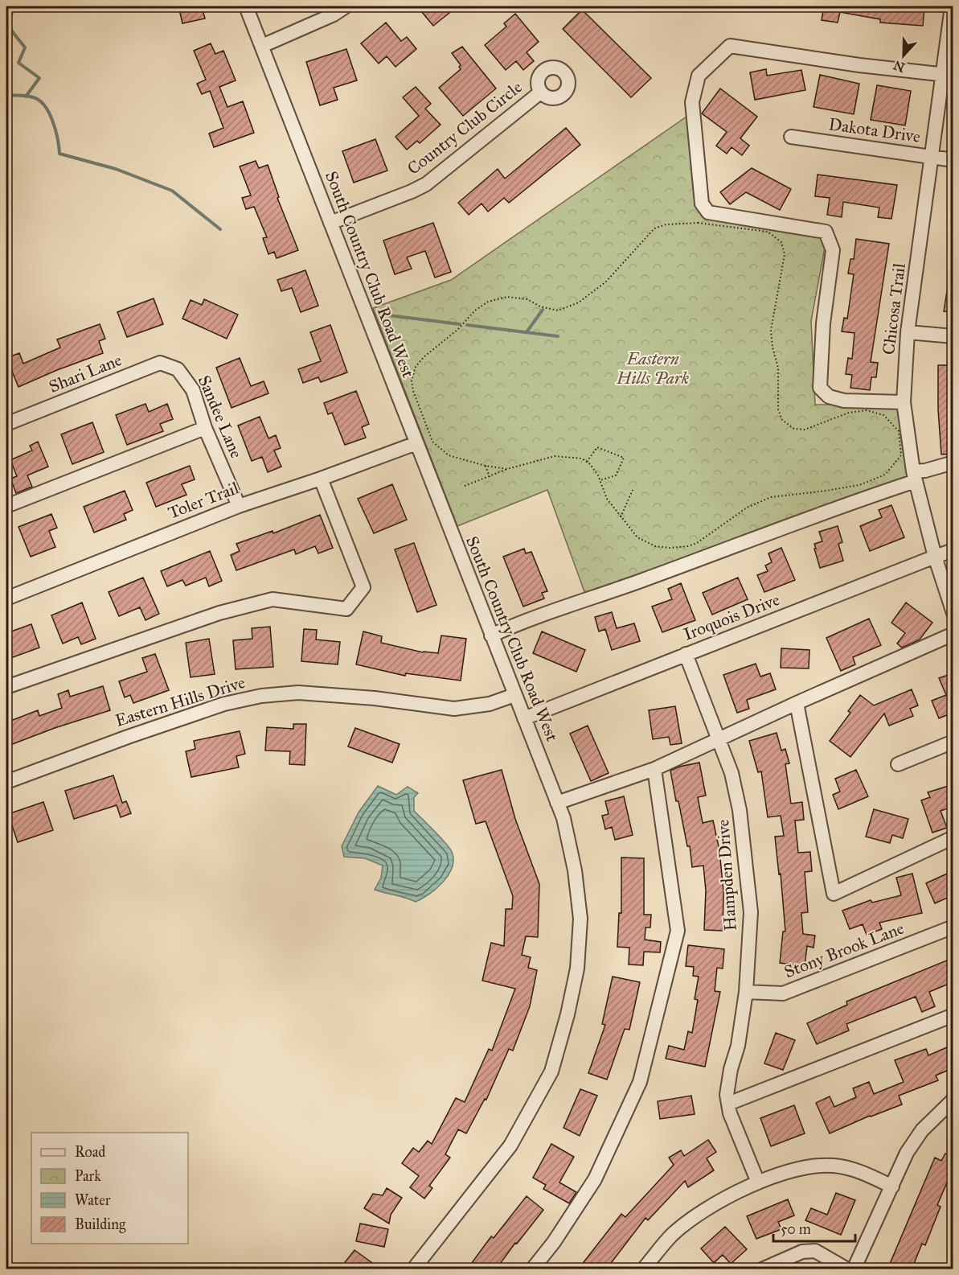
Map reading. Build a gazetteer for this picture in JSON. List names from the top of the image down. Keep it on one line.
{"streets":{"street":["Country Club Circle","Dakota Drive","South Country Club Road West","Chicosa Trail","Shari Lane","Sandee Lane","Toler Trail","Iroquois Drive","Eastern Hills Drive","Hampden Drive","Stony Brook Lane"]},"crossings":[["Country Club Circle","South Country Club Road West"],["Dakota Drive","Chicosa Trail"],["South Country Club Road West","Toler Trail"],["South Country Club Road West","Iroquois Drive"],["South Country Club Road West","Eastern Hills Drive"],["Chicosa Trail","Iroquois Drive"],["Shari Lane","Sandee Lane"],["Sandee Lane","Toler Trail"],["Iroquois Drive","Hampden Drive"],["Hampden Drive","Stony Brook Lane"]],"parks":["Eastern Hills Park"],"legend":["Road","Park","Water","Building"],"scale_bar":"50 m","north":"bottom"}
